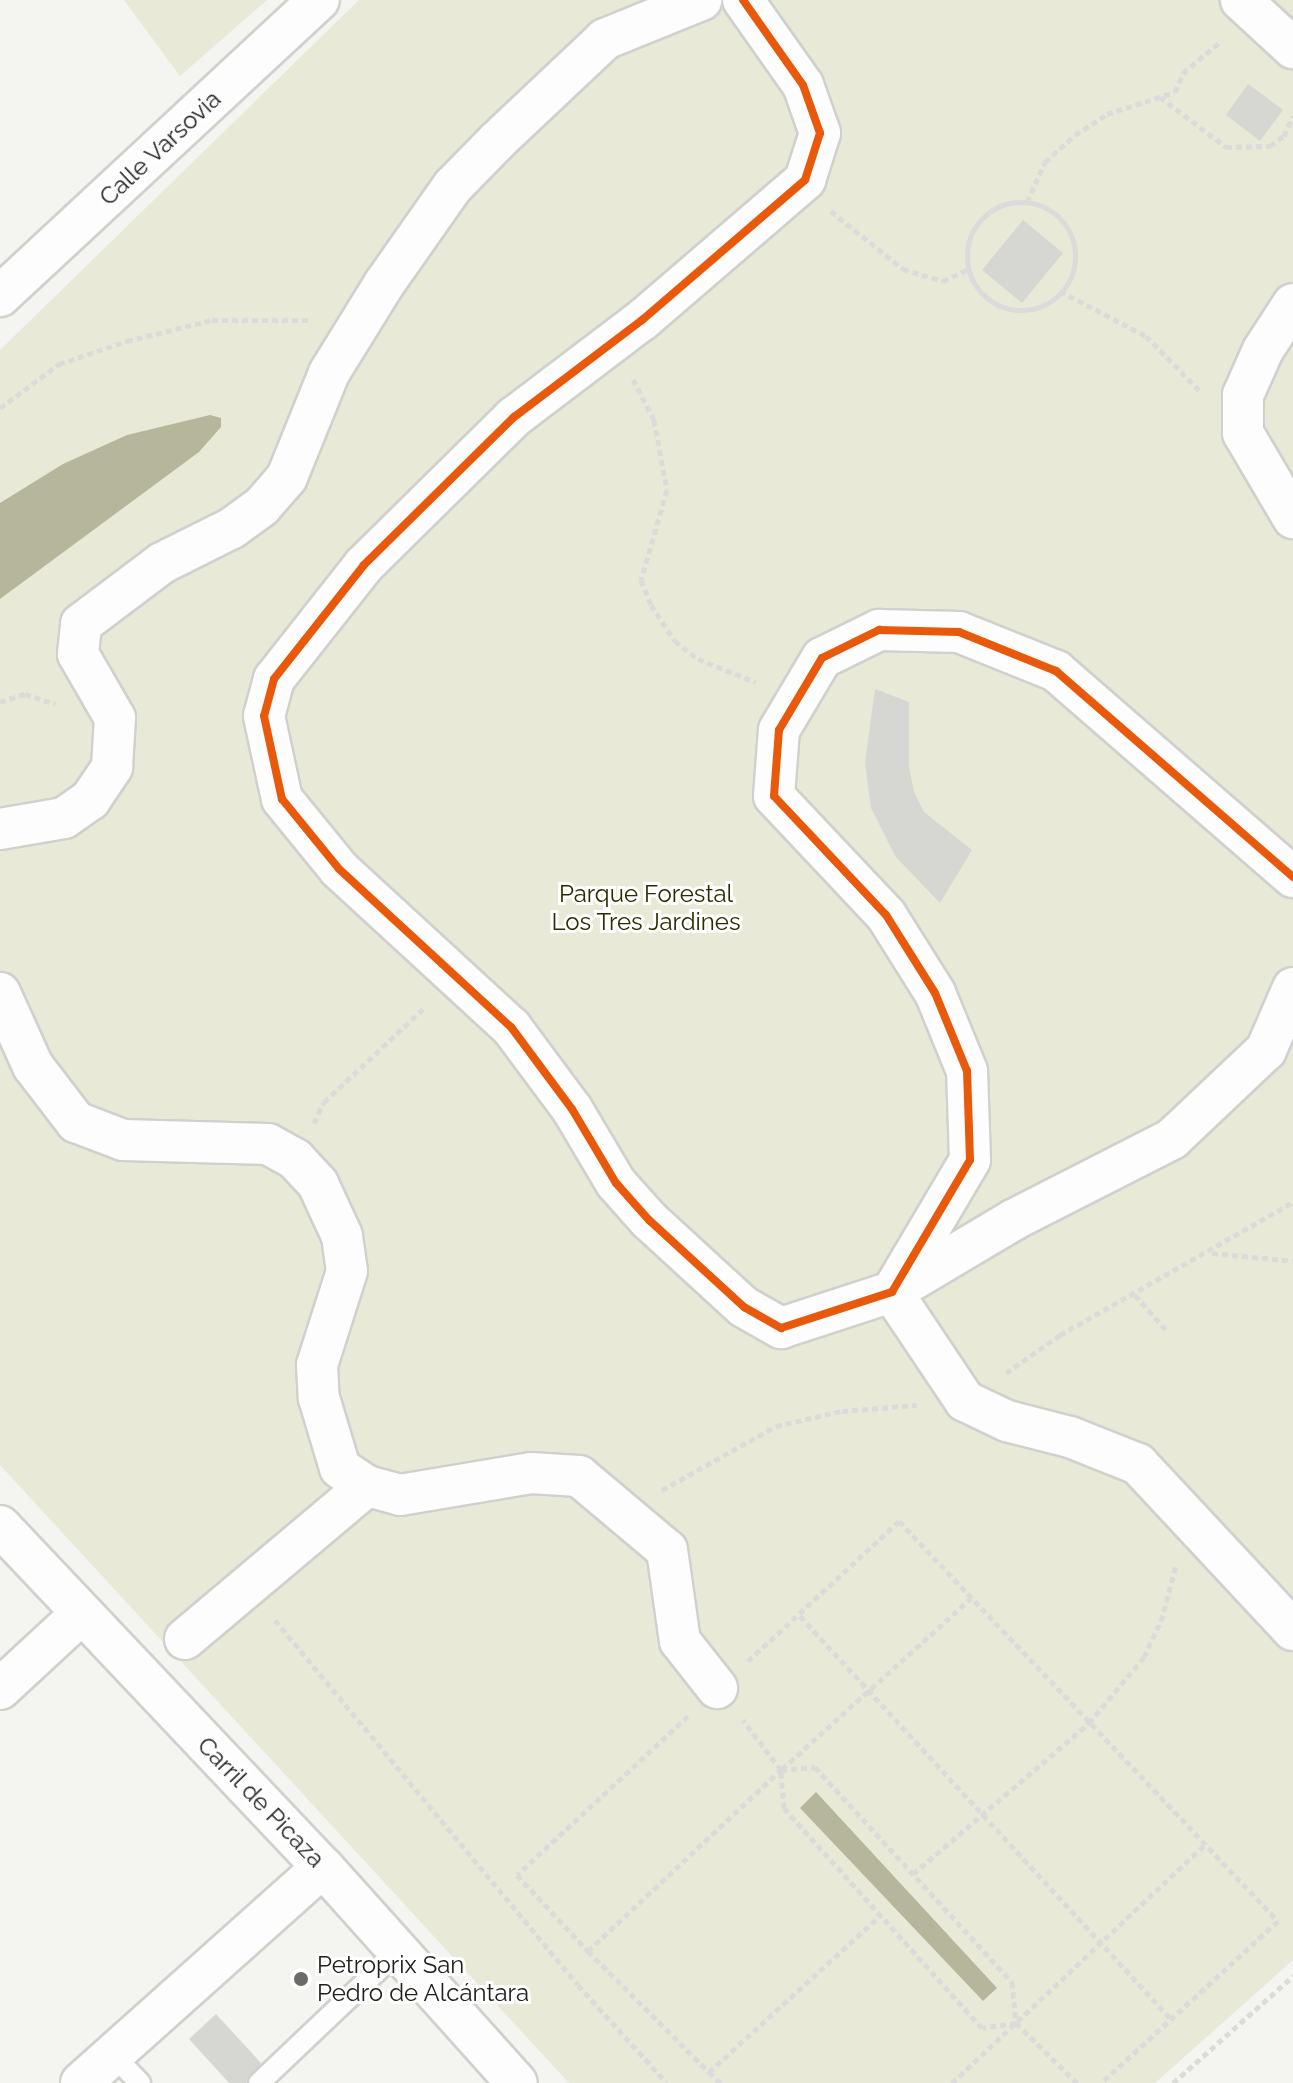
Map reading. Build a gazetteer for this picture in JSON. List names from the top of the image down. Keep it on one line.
{"streets":{"street":["Calle Varsovia","Carril de Picaza"]},"parks":["Parque Forestal Los Tres Jardines"],"places":["Petroprix San Pedro de Alcántara"]}
